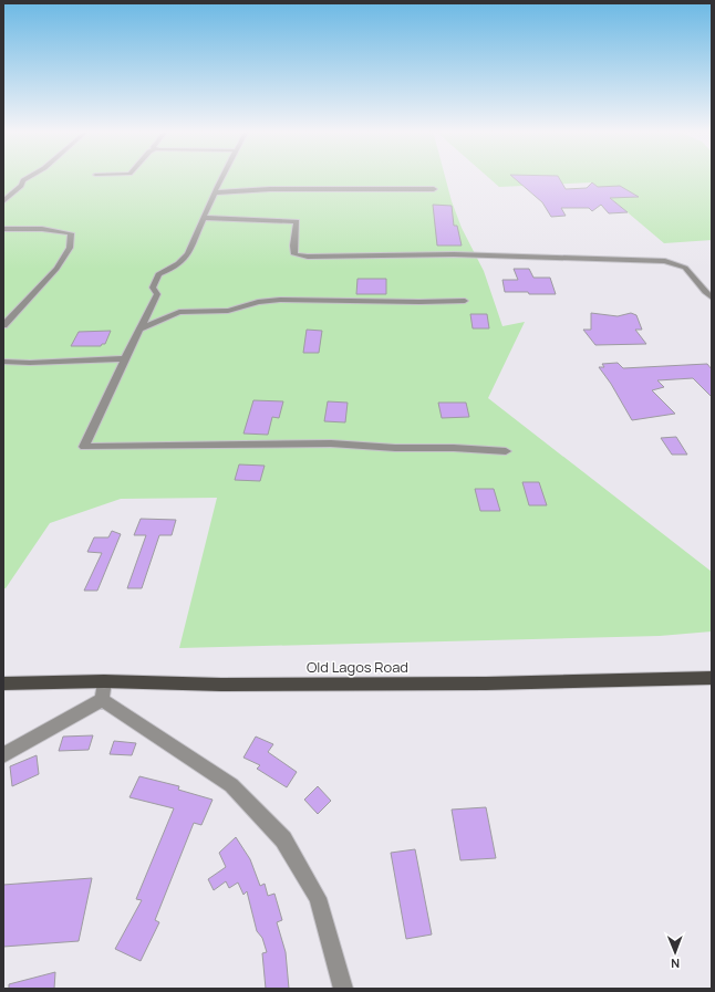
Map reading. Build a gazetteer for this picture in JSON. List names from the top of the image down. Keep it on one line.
{"streets":{"main road":["Old Lagos Road"]},"north":"bottom"}
